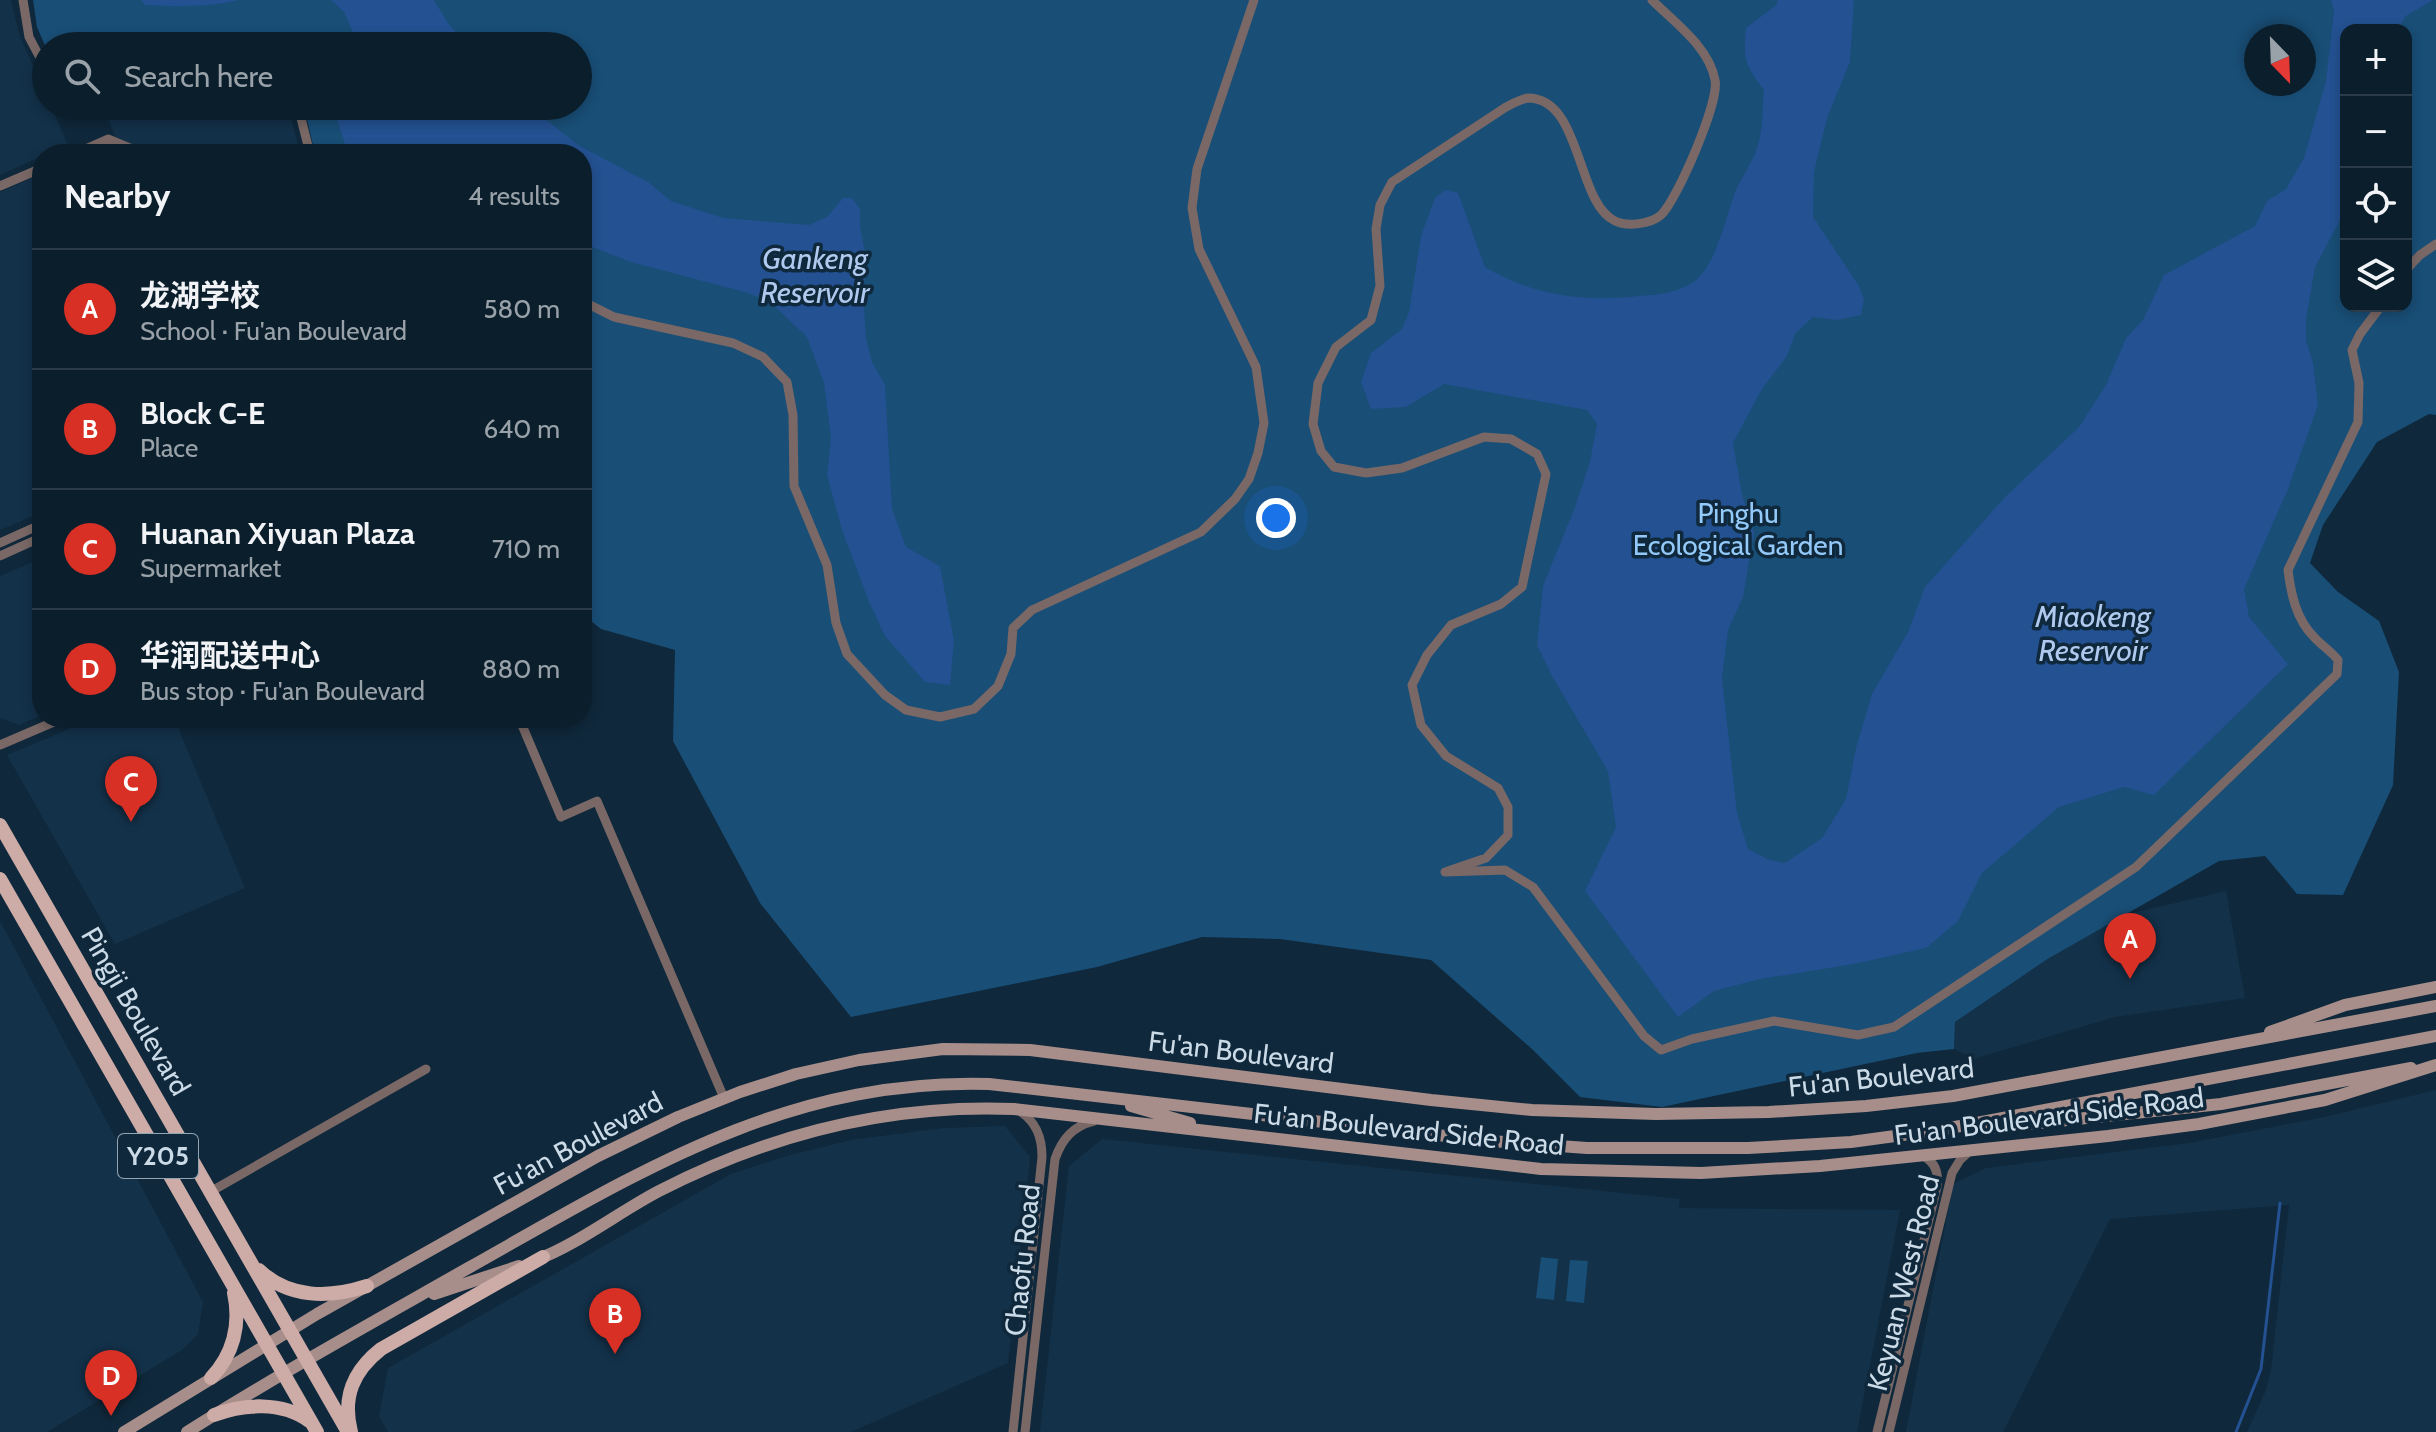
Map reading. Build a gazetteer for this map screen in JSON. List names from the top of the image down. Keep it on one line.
{"streets":{"main road":["Pingji Boulevard","Fu'an Boulevard","Fu'an Boulevard Side Road","Y205"],"street":["Chaofu Road","Keyuan West Road"]},"crossings":[["Pingji Boulevard","Fu'an Boulevard"],["Fu'an Boulevard","Fu'an Boulevard Side Road"],["Fu'an Boulevard Side Road","Chaofu Road"],["Fu'an Boulevard Side Road","Keyuan West Road"]],"water":["Gankeng Reservoir","Miaokeng Reservoir"],"parks":["Pinghu Ecological Garden"],"north":"bottom right","page":{"map_buttons":["+","−"],"search":"Search here","heading":["Nearby","4 results"],"list":[{"mark":"A","name":"龙湖学校","note":"School · Fu'an Boulevard","value":"580 m"},{"mark":"B","name":"Block C-E","note":"Place","value":"640 m"},{"mark":"C","name":"Huanan Xiyuan Plaza","note":"Supermarket","value":"710 m"},{"mark":"D","name":"华润配送中心","note":"Bus stop · Fu'an Boulevard","value":"880 m"}],"pins":["C","A","B","D"]}}
